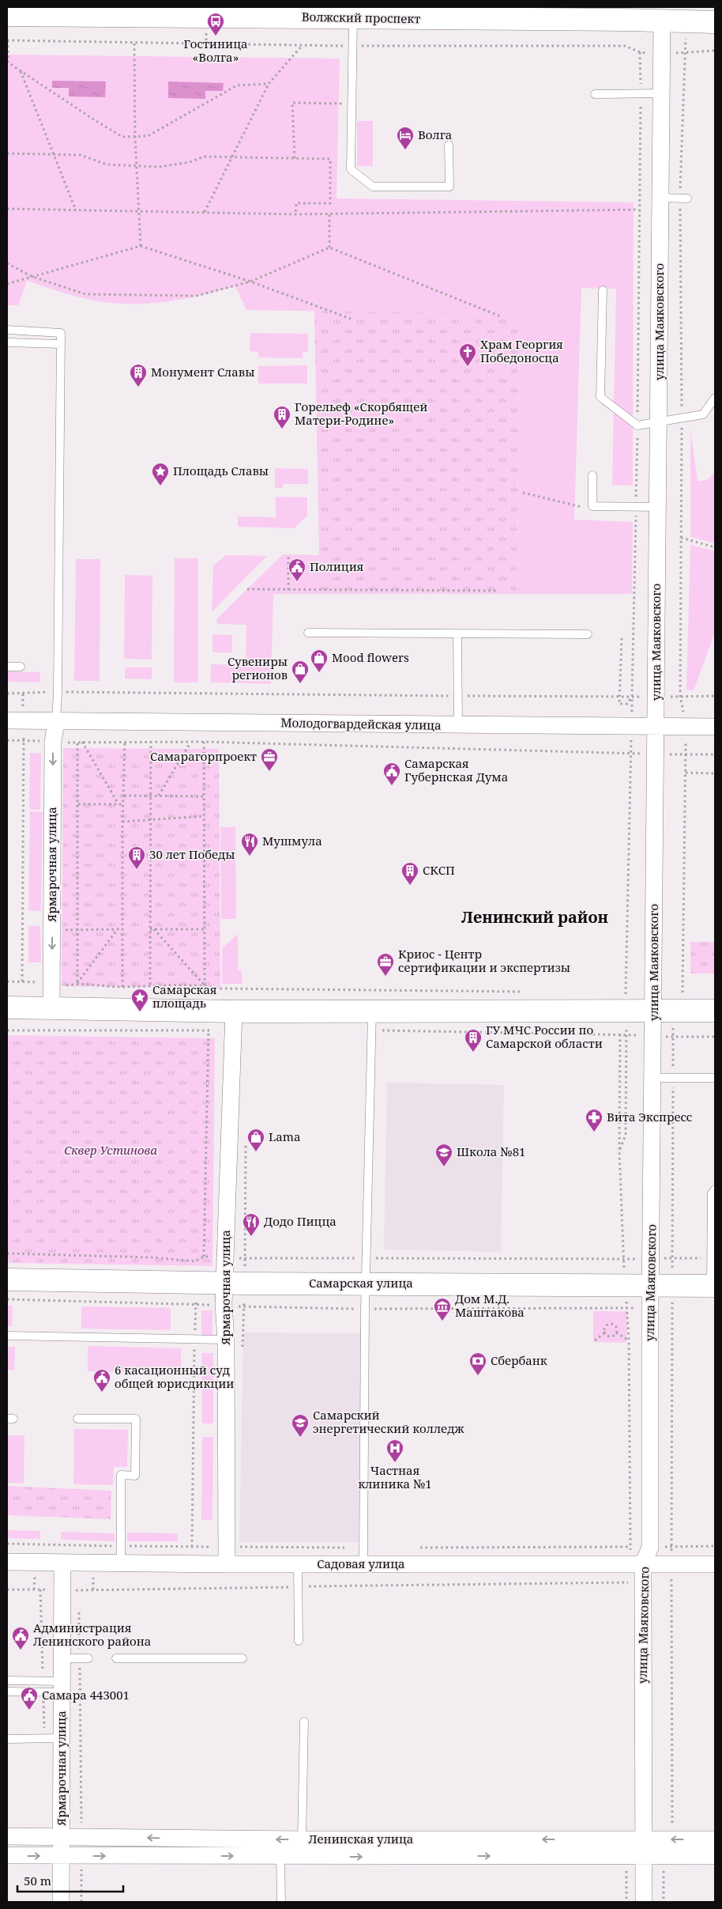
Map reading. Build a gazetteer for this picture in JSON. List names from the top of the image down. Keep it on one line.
{"streets":{"main road":["Волжский проспект","Самарская улица"],"street":["улица Маяковского","Молодогвардейская улица","Ярмарочная улица","Садовая улица","Ленинская улица"]},"crossings":[["Волжский проспект","улица Маяковского"],["улица Маяковского","Молодогвардейская улица"],["улица Маяковского","Самарская улица"],["улица Маяковского","Садовая улица"],["улица Маяковского","Ленинская улица"],["Молодогвардейская улица","Ярмарочная улица"],["Ярмарочная улица","Самарская улица"],["Ярмарочная улица","Садовая улица"],["Ярмарочная улица","Ленинская улица"]],"districts":["Ленинский район"],"parks":["Сквер Устинова"],"places":{"bus stop":["Гостиница «Волга»"],"hotel":["Волга"],"church":["Храм Георгия Победоносца"],"building":["Монумент Славы","Горельеф «Скорбящей Матери-Родине»","30 лет Победы","СКСП","ГУ МЧС России по Самарской области"],"place":["Площадь Славы","Самарская площадь"],"public building":["Полиция","Самарская Губернская Дума","6 касационный суд общей юрисдикции","Администрация Ленинского района","Самара 443001"],"shop":["Mood flowers","Сувениры регионов","Lama"],"office":["Самарагорпроект","Криос - Центр сертификации и экспертизы"],"restaurant":["Мушмула","Додо Пицца"],"pharmacy":["Вита Экспресс"],"school or university":["Школа №81","Самарский энергетический колледж"],"museum":["Дом М.Д. Маштакова"],"bank":["Сбербанк"],"hospital":["Частная клиника №1"]},"scale_bar":"50 m"}
